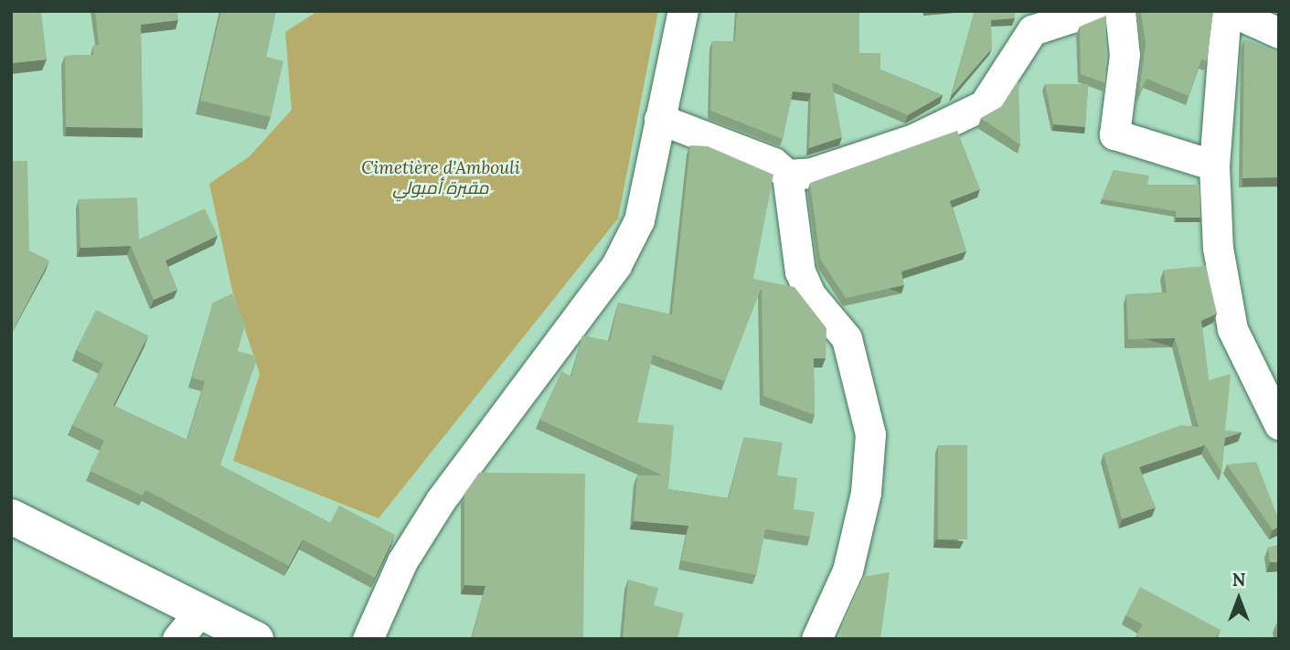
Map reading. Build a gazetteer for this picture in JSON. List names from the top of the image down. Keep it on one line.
{"parks":["Cimetière d'Ambouli مقبرة أمبولي"],"north":"top"}
